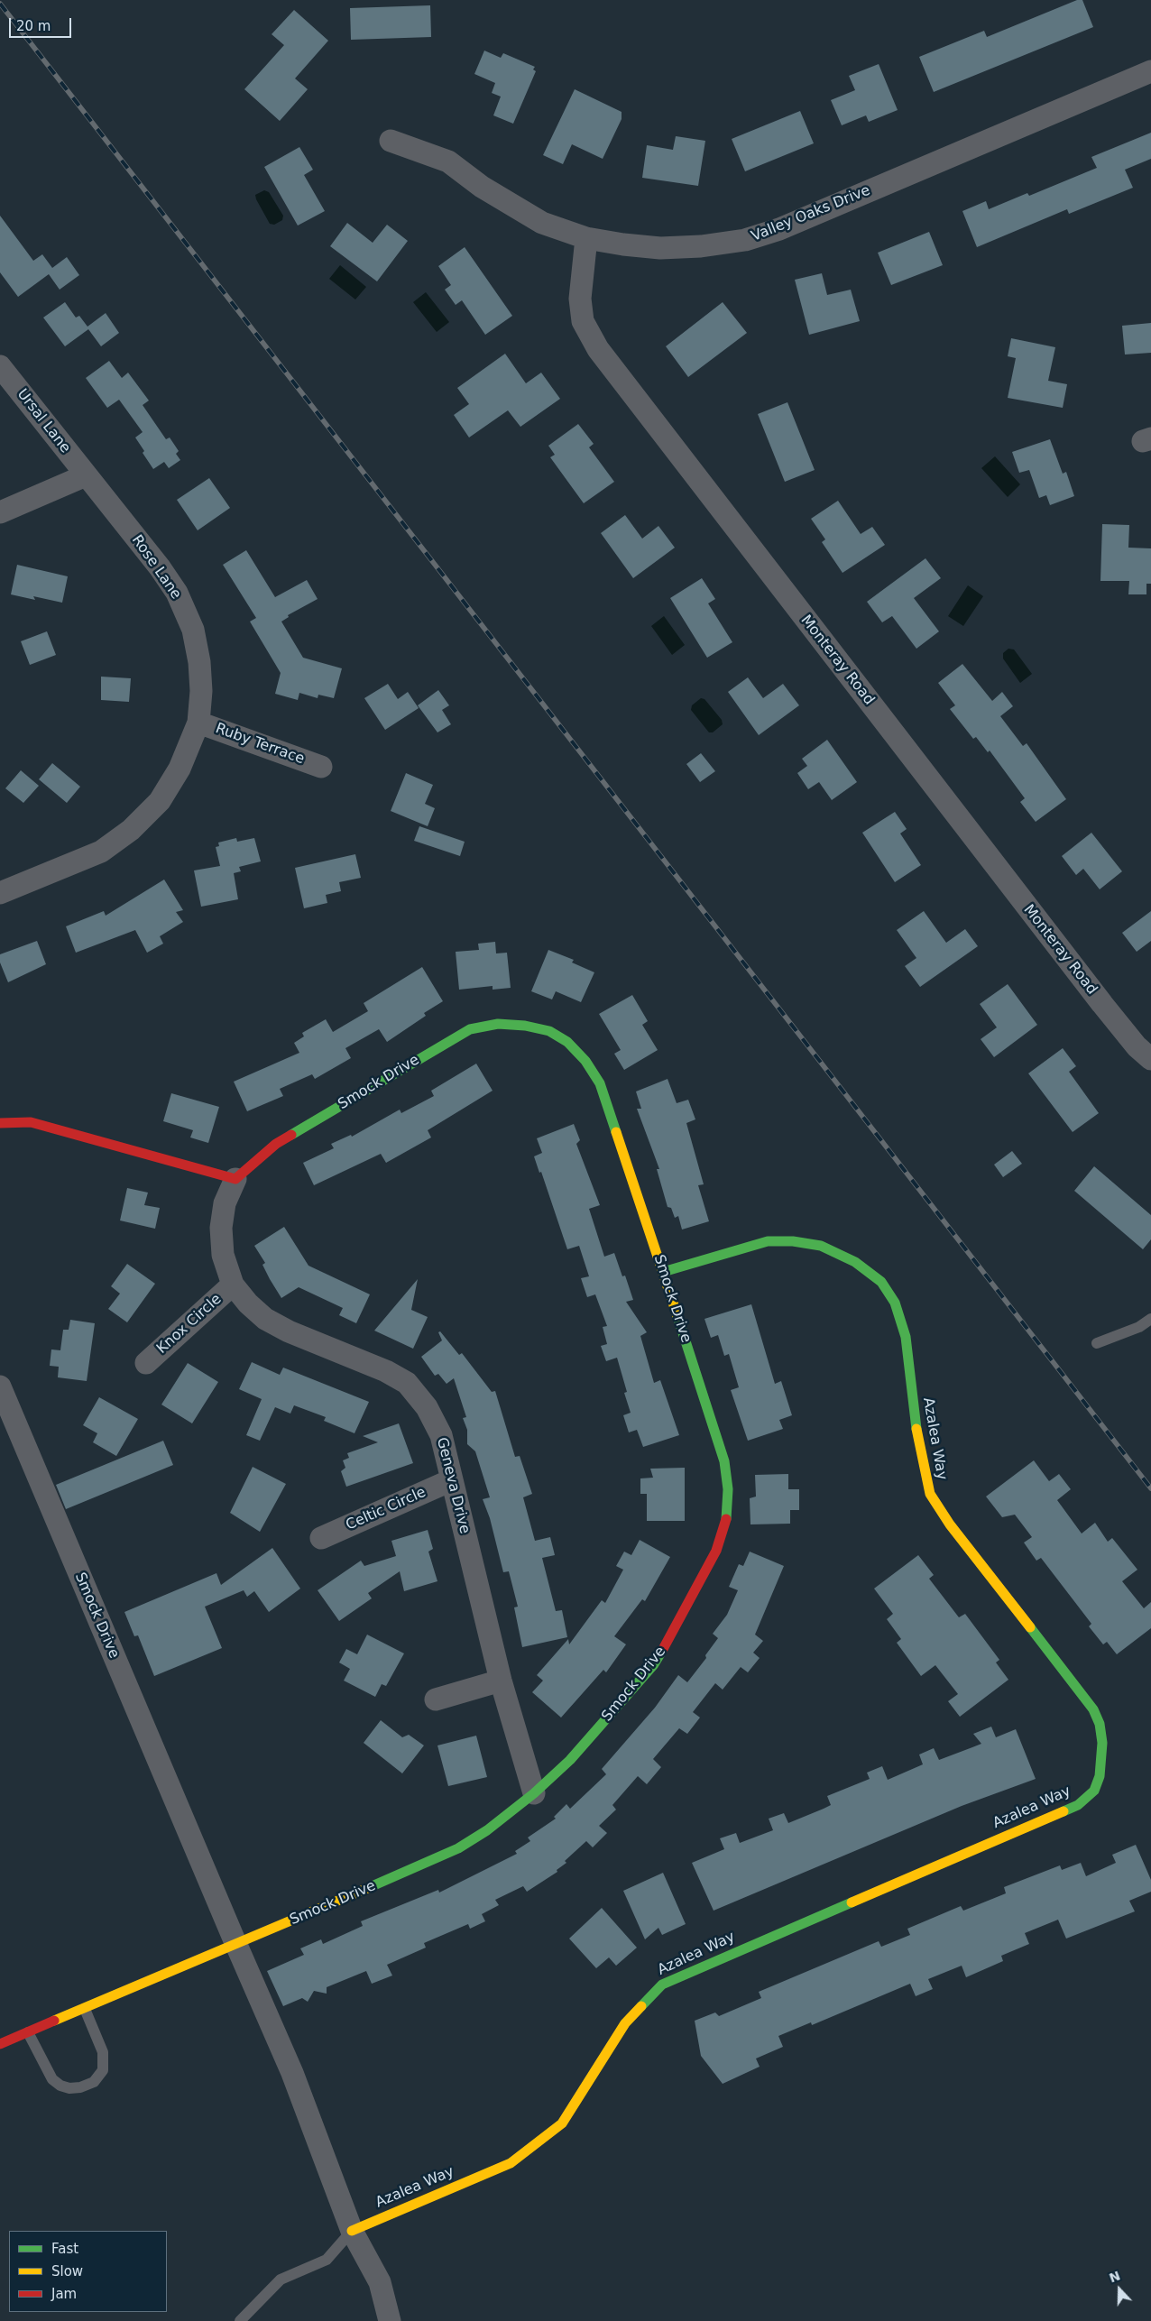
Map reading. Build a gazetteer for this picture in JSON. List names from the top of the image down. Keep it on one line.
{"streets":{"street":["Valley Oaks Drive","Ursal Lane","Rose Lane","Monteray Road","Ruby Terrace","Smock Drive","Knox Circle","Azalea Way","Geneva Drive","Celtic Circle"]},"crossings":[["Valley Oaks Drive","Monteray Road"],["Ursal Lane","Rose Lane"],["Rose Lane","Ruby Terrace"],["Smock Drive","Azalea Way"],["Smock Drive","Geneva Drive"],["Knox Circle","Geneva Drive"],["Geneva Drive","Celtic Circle"]],"legend":["Fast","Slow","Jam"],"scale_bar":"20 m","north":"top"}
